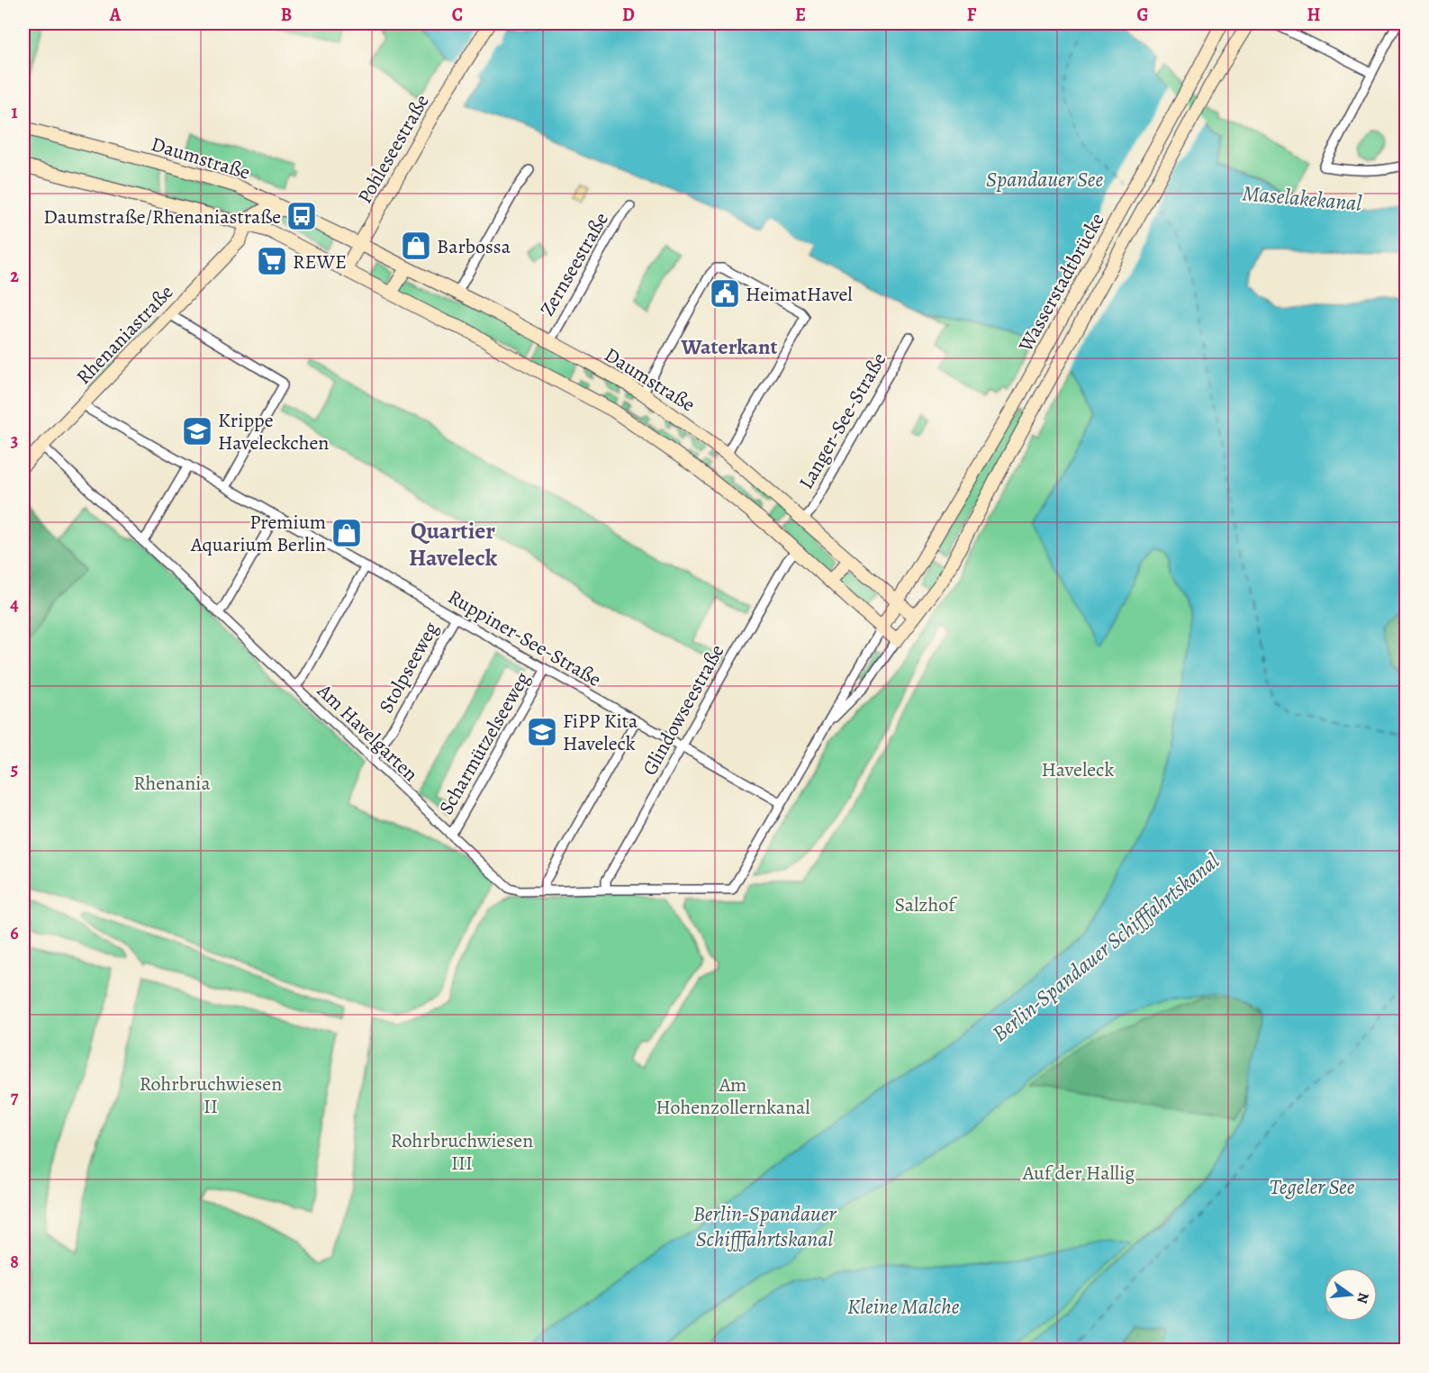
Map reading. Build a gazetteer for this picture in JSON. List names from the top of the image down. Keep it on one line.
{"streets":{"main road":["Pohleseestraße","Daumstraße","Wasserstadtbrücke","Rhenaniastraße"],"street":["Zernseestraße","Langer-See-Straße","Ruppiner-See-Straße","Stolpseeweg","Glindowseestraße","Am Havelgarten","Scharmützelseeweg"]},"crossings":[["Pohleseestraße","Daumstraße"],["Daumstraße","Zernseestraße"],["Daumstraße","Wasserstadtbrücke"],["Daumstraße","Langer-See-Straße"],["Rhenaniastraße","Ruppiner-See-Straße"],["Rhenaniastraße","Am Havelgarten"],["Ruppiner-See-Straße","Stolpseeweg"],["Ruppiner-See-Straße","Glindowseestraße"],["Ruppiner-See-Straße","Am Havelgarten"],["Ruppiner-See-Straße","Scharmützelseeweg"],["Stolpseeweg","Am Havelgarten"],["Glindowseestraße","Am Havelgarten"],["Am Havelgarten","Scharmützelseeweg"]],"districts":["Waterkant","Quartier Haveleck"],"water":["Spandauer See","Maselakekanal","Berlin-Spandauer Schifffahrtskanal","Tegeler See","Kleine Malche"],"parks":["Haveleck","Rhenania","Salzhof","Rohrbruchwiesen II","Am Hohenzollernkanal","Rohrbruchwiesen III","Auf der Hallig"],"places":{"bus stop":["Daumstraße/Rhenaniastraße"],"shop":["Barbossa","Premium Aquarium Berlin"],"supermarket":["REWE"],"public building":["HeimatHavel"],"school or university":["Krippe Haveleckchen","FiPP Kita Haveleck"]},"north":"right","grid":{"columns":["A","B","C","D","E","F","G","H"],"rows":["1","2","3","4","5","6","7","8"]}}
